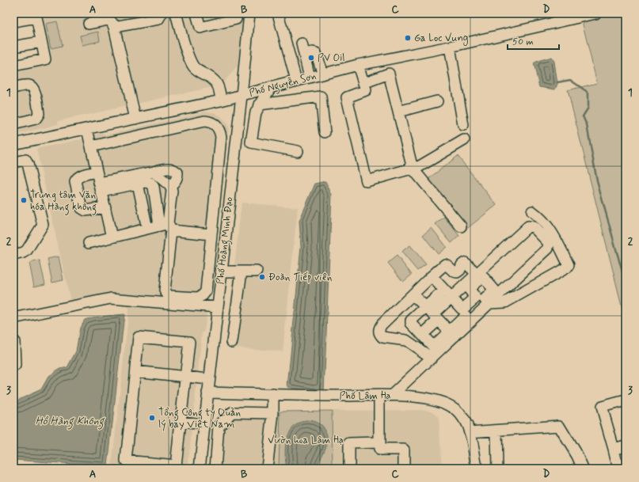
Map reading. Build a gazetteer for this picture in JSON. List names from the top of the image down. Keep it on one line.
{"streets":{"street":["Phố Nguyễn Sơn","Phố Hoàng Minh Đạo","Phố Lâm Hạ"]},"crossings":[["Phố Nguyễn Sơn","Phố Hoàng Minh Đạo"],["Phố Hoàng Minh Đạo","Phố Lâm Hạ"]],"water":["Hồ Hàng Không"],"parks":["Vườn hoa Lâm Hạ"],"places":["Ga Loc Vung","PV Oil","Trung tâm Văn hóa Hàng không","Đoàn Tiếp viên","Tổng Công ty Quản lý bay Việt Nam"],"scale_bar":"50 m","grid":{"columns":["A","B","C","D"],"rows":["1","2","3"]}}
